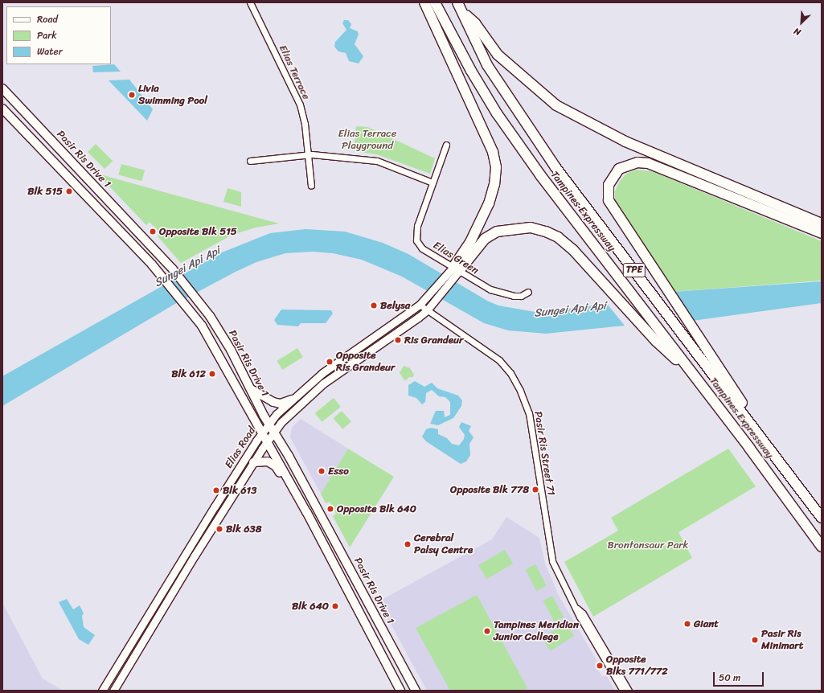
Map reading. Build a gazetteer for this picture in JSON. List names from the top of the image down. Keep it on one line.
{"streets":{"highway":["Tampines Expressway","TPE"],"main road":["Pasir Ris Drive 1","Elias Road"],"street":["Elias Terrace","Elias Green","Pasir Ris Street 71"]},"crossings":[["Pasir Ris Drive 1","Elias Road"],["Elias Green","Elias Road"],["Elias Road","Pasir Ris Street 71"]],"water":["Sungei Api Api"],"parks":["Elias Terrace Playground","Brontonsaur Park"],"places":["Livia Swimming Pool","Blk 515","Opposite Blk 515","Belysa","Ris Grandeur","Opposite Ris Grandeur","Blk 612","Esso","Opposite Blk 778","Blk 613","Opposite Blk 640","Blk 638","Cerebral Palsy Centre","Blk 640","Giant","Tampines Meridian Junior College","Pasir Ris Minimart","Opposite Blks 771/772"],"legend":["Road","Park","Water"],"scale_bar":"50 m","north":"bottom left"}
